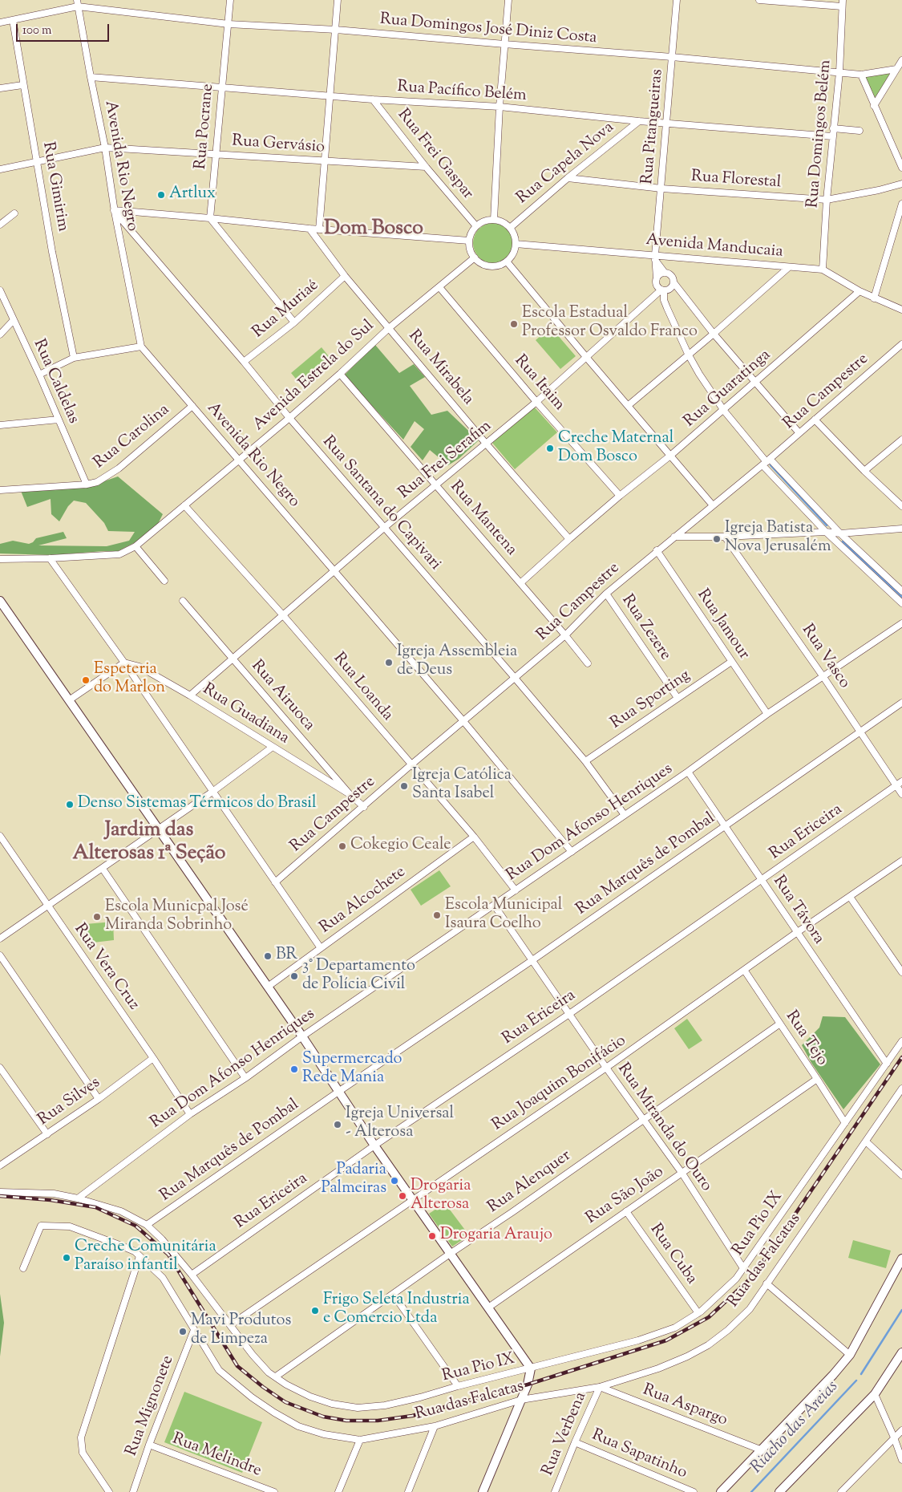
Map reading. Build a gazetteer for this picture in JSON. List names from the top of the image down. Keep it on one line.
{"streets":{"street":["Rua Domingos José Diniz Costa","Rua Pacífico Belém","Rua Pocrane","Rua Pitangueiras","Rua Domingos Belém","Rua Gervásio","Rua Frei Gaspar","Rua Capela Nova","Avenida Rio Negro","Rua Florestal","Rua Gimirim","Avenida Manducaia","Rua Muriaé","Rua Mirabela","Avenida Estrela do Sul","Rua Caldelas","Rua Itaim","Rua Guaratinga","Rua Campestre","Rua Carolina","Rua Frei Serafim","Rua Santana do Capivari","Rua Mantena","Rua Jamour","Rua Zezere","Rua Vasco","Rua Loanda","Rua Airuoca","Rua Sporting","Rua Guadiana","Rua Dom Afonso Henriques","Rua Ericeira","Rua Marquês de Pombal","Rua Alcochete","Rua Távora","Rua Vera Cruz","Rua Tejo","Rua Joaquim Bonifácio","Rua Silves","Rua Miranda do Ouro","Rua Alenquer","Rua São João","Rua Pio IX","Rua Cuba","Rua das Falcatas","Rua Mignonete","Rua Aspargo","Rua Verbena","Rua Sapatinho","Rua Melindre"]},"crossings":[["Rua Domingos José Diniz Costa","Rua Pocrane"],["Rua Domingos José Diniz Costa","Rua Pitangueiras"],["Rua Domingos José Diniz Costa","Rua Domingos Belém"],["Rua Domingos José Diniz Costa","Avenida Rio Negro"],["Rua Domingos José Diniz Costa","Rua Gimirim"],["Rua Pacífico Belém","Rua Pocrane"],["Rua Pacífico Belém","Rua Pitangueiras"],["Rua Pacífico Belém","Rua Domingos Belém"],["Rua Pacífico Belém","Rua Frei Gaspar"],["Rua Pacífico Belém","Rua Capela Nova"],["Rua Pacífico Belém","Avenida Rio Negro"],["Rua Pocrane","Rua Gervásio"],["Rua Pitangueiras","Rua Florestal"],["Rua Pitangueiras","Avenida Manducaia"],["Rua Pitangueiras","Rua Frei Serafim"],["Rua Domingos Belém","Rua Florestal"],["Rua Domingos Belém","Avenida Manducaia"],["Rua Gervásio","Rua Frei Gaspar"],["Rua Gervásio","Avenida Rio Negro"],["Rua Gervásio","Rua Gimirim"],["Rua Frei Gaspar","Rua Capela Nova"],["Rua Frei Gaspar","Avenida Manducaia"],["Rua Frei Gaspar","Avenida Estrela do Sul"],["Rua Capela Nova","Rua Florestal"],["Rua Capela Nova","Avenida Manducaia"],["Rua Capela Nova","Avenida Estrela do Sul"],["Avenida Rio Negro","Avenida Estrela do Sul"],["Avenida Rio Negro","Rua Campestre"],["Avenida Rio Negro","Rua Carolina"],["Avenida Rio Negro","Rua Frei Serafim"],["Avenida Rio Negro","Rua Santana do Capivari"],["Avenida Rio Negro","Rua Dom Afonso Henriques"],["Avenida Manducaia","Avenida Estrela do Sul"],["Avenida Manducaia","Rua Guaratinga"],["Rua Muriaé","Rua Mirabela"],["Rua Muriaé","Rua Santana do Capivari"],["Rua Mirabela","Avenida Estrela do Sul"],["Rua Mirabela","Rua Guaratinga"],["Rua Mirabela","Rua Frei Serafim"],["Avenida Estrela do Sul","Rua Itaim"],["Avenida Estrela do Sul","Rua Santana do Capivari"],["Avenida Estrela do Sul","Rua Mantena"],["Avenida Estrela do Sul","Rua Loanda"],["Rua Caldelas","Rua Carolina"],["Rua Itaim","Rua Guaratinga"],["Rua Itaim","Rua Frei Serafim"],["Rua Guaratinga","Rua Mantena"],["Rua Campestre","Rua Santana do Capivari"],["Rua Campestre","Rua Mantena"],["Rua Campestre","Rua Jamour"],["Rua Campestre","Rua Zezere"],["Rua Campestre","Rua Loanda"],["Rua Campestre","Rua Airuoca"],["Rua Frei Serafim","Rua Santana do Capivari"],["Rua Frei Serafim","Rua Mantena"],["Rua Frei Serafim","Rua Loanda"],["Rua Frei Serafim","Rua Airuoca"],["Rua Frei Serafim","Rua Guadiana"],["Rua Santana do Capivari","Rua Sporting"],["Rua Santana do Capivari","Rua Dom Afonso Henriques"],["Rua Jamour","Rua Sporting"],["Rua Jamour","Rua Dom Afonso Henriques"],["Rua Zezere","Rua Sporting"],["Rua Vasco","Rua Dom Afonso Henriques"],["Rua Vasco","Rua Ericeira"],["Rua Vasco","Rua Marquês de Pombal"],["Rua Loanda","Rua Dom Afonso Henriques"],["Rua Loanda","Rua Alcochete"],["Rua Airuoca","Rua Guadiana"],["Rua Dom Afonso Henriques","Rua Távora"],["Rua Dom Afonso Henriques","Rua Vera Cruz"],["Rua Dom Afonso Henriques","Rua Miranda do Ouro"],["Rua Dom Afonso Henriques","Rua Pio IX"],["Rua Ericeira","Rua Távora"],["Rua Ericeira","Rua Miranda do Ouro"],["Rua Ericeira","Rua Pio IX"],["Rua Marquês de Pombal","Rua Távora"],["Rua Marquês de Pombal","Rua Miranda do Ouro"],["Rua Marquês de Pombal","Rua Pio IX"],["Rua Távora","Rua Joaquim Bonifácio"],["Rua Távora","Rua Pio IX"],["Rua Vera Cruz","Rua Silves"],["Rua Tejo","Rua Joaquim Bonifácio"],["Rua Tejo","Rua Alenquer"],["Rua Tejo","Rua São João"],["Rua Tejo","Rua Pio IX"],["Rua Joaquim Bonifácio","Rua Miranda do Ouro"],["Rua Joaquim Bonifácio","Rua Pio IX"],["Rua Miranda do Ouro","Rua Alenquer"],["Rua Miranda do Ouro","Rua São João"],["Rua Miranda do Ouro","Rua Pio IX"],["Rua Alenquer","Rua Pio IX"],["Rua São João","Rua Cuba"],["Rua Pio IX","Rua Cuba"],["Rua das Falcatas","Rua Mignonete"],["Rua das Falcatas","Rua Aspargo"],["Rua das Falcatas","Rua Verbena"],["Rua Mignonete","Rua Melindre"],["Rua Aspargo","Rua Verbena"],["Rua Verbena","Rua Sapatinho"]],"districts":["Dom Bosco","Jardim das Alterosas 1ª Seção"],"water":["Riacho das Areias"],"places":["Artlux","Escola Estadual Professor Osvaldo Franco","Creche Maternal Dom Bosco","Igreja Batista Nova Jerusalém","Igreja Assembleia de Deus","Espeteria do Marlon","Igreja Católica Santa Isabel","Denso Sistemas Térmicos do Brasil","Cokegio Ceale","Escola Municipal Isaura Coelho","Escola Municpal José Miranda Sobrinho","BR","3° Departamento de Polícia Civil","Supermercado Rede Mania","Igreja Universal - Alterosa","Padaria Palmeiras","Drogaria Alterosa","Drogaria Araujo","Creche Comunitária Paraíso infantil","Frigo Seleta Industria e Comercio Ltda","Mavi Produtos de Limpeza"],"scale_bar":"100 m"}
